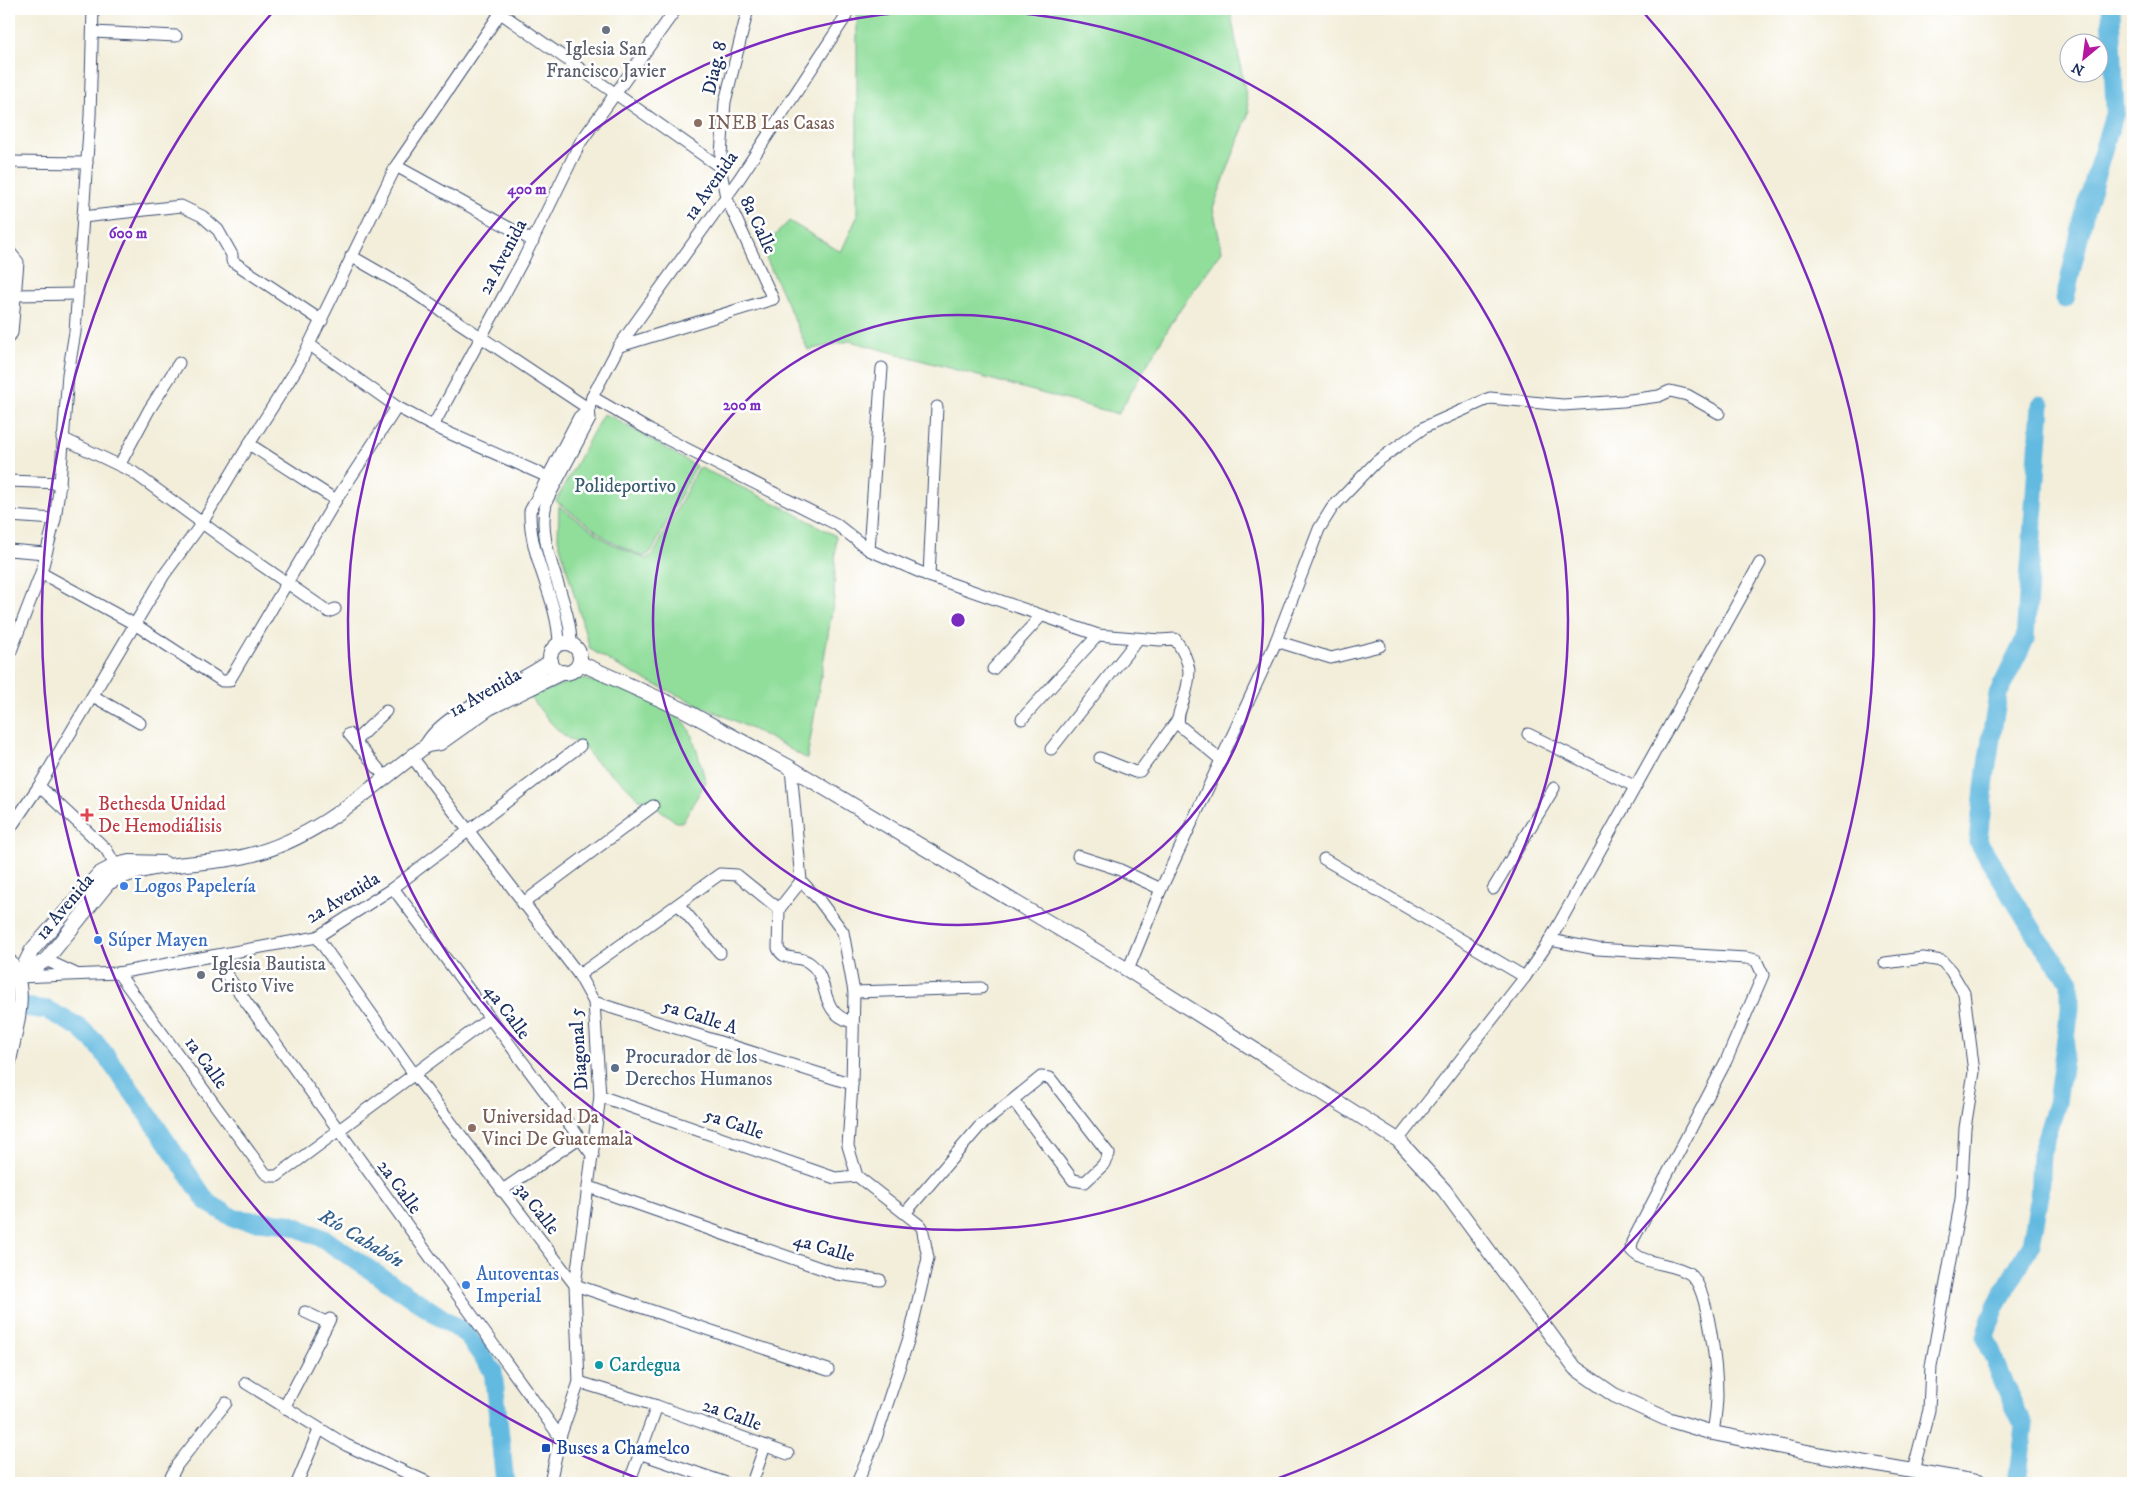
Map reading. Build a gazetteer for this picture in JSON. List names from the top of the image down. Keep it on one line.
{"streets":{"main road":["1a Avenida"],"street":["Diag. 8","8a Calle","2a Avenida","4a Calle","5a Calle A","Diagonal 5","1a Calle","5a Calle","2a Calle","3a Calle"]},"crossings":[["Diag. 8","8a Calle"],["1a Avenida","8a Calle"],["1a Avenida","2a Avenida"],["1a Avenida","Diagonal 5"],["2a Avenida","4a Calle"],["2a Avenida","Diagonal 5"],["2a Avenida","1a Calle"],["2a Avenida","2a Calle"],["2a Avenida","3a Calle"],["4a Calle","Diagonal 5"],["5a Calle A","Diagonal 5"],["Diagonal 5","5a Calle"],["Diagonal 5","2a Calle"],["Diagonal 5","3a Calle"],["1a Calle","2a Calle"]],"water":["Río Cahabón"],"parks":["Polideportivo"],"places":{"other":["Iglesia San Francisco Javier","INEB Las Casas","Logos Papelería","Súper Mayen","Iglesia Bautista Cristo Vive","Procurador de los Derechos Humanos","Universidad Da Vinci De Guatemala","Autoventas Imperial","Cardegua"],"health":["Bethesda Unidad De Hemodiálisis"],"transit":["Buses a Chamelco"]},"north":"bottom left","rings":["400 m","600 m","200 m"]}
